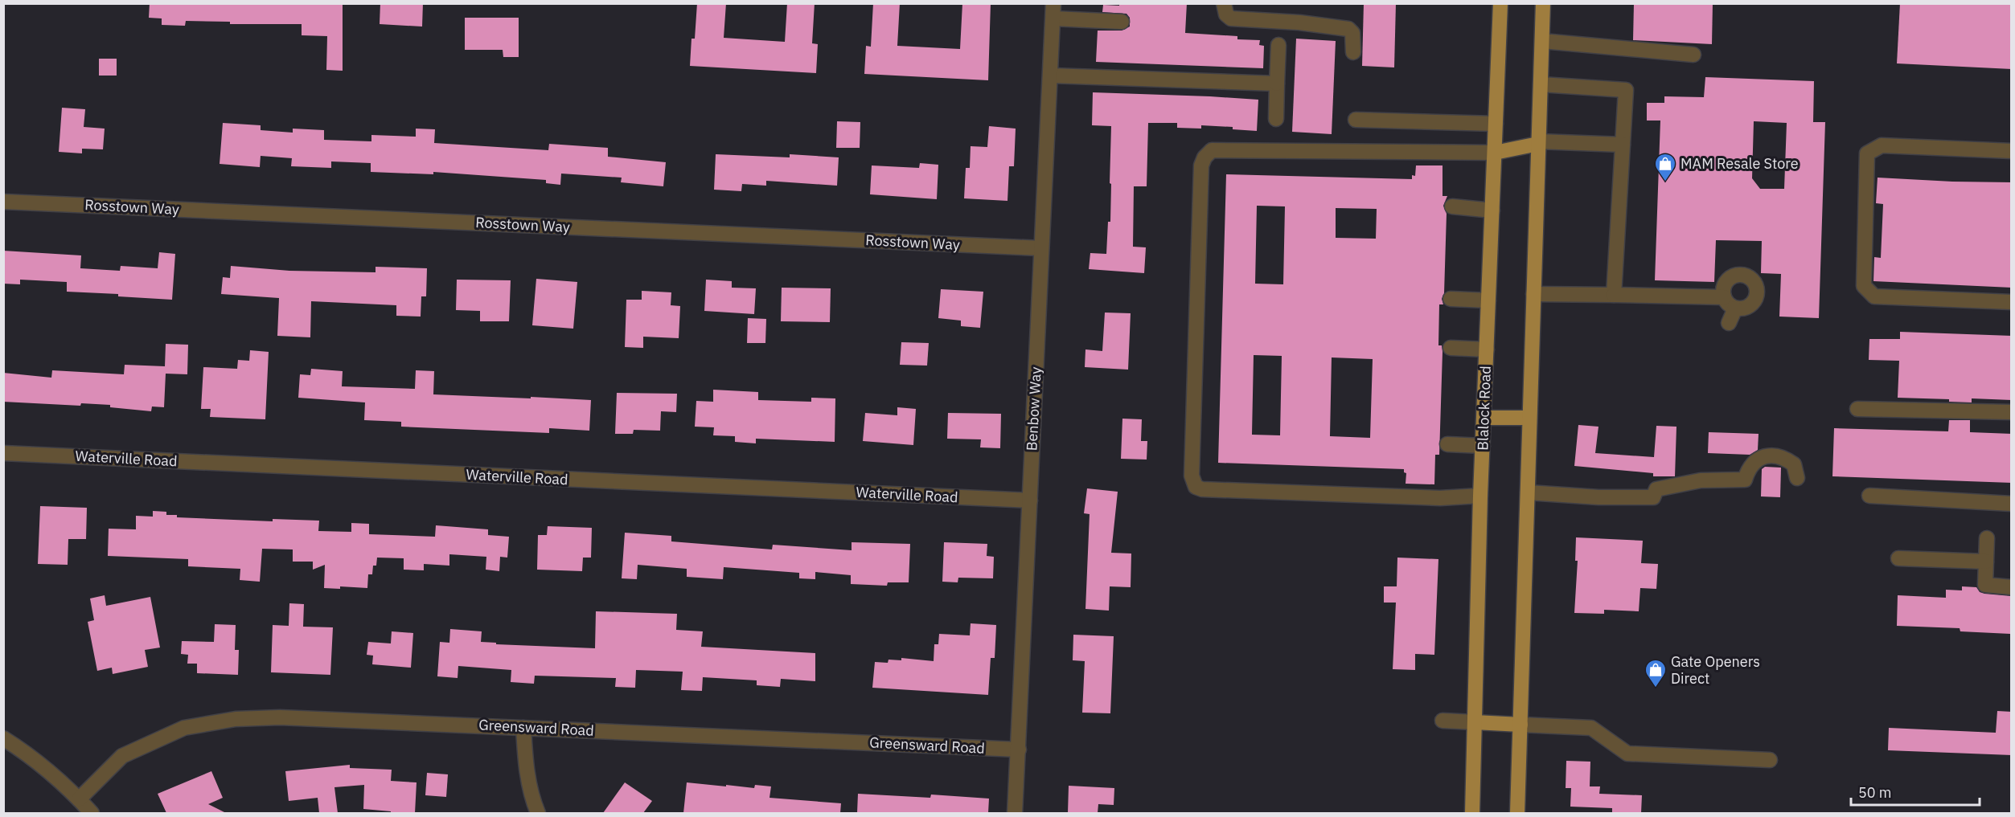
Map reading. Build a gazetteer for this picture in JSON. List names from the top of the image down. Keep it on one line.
{"streets":{"main road":["Blalock Road"],"street":["Rosstown Way","Benbow Way","Waterville Road","Greensward Road"]},"crossings":[["Rosstown Way","Benbow Way"],["Benbow Way","Waterville Road"],["Benbow Way","Greensward Road"]],"places":{"shop":["MAM Resale Store","Gate Openers Direct"]},"scale_bar":"50 m"}
